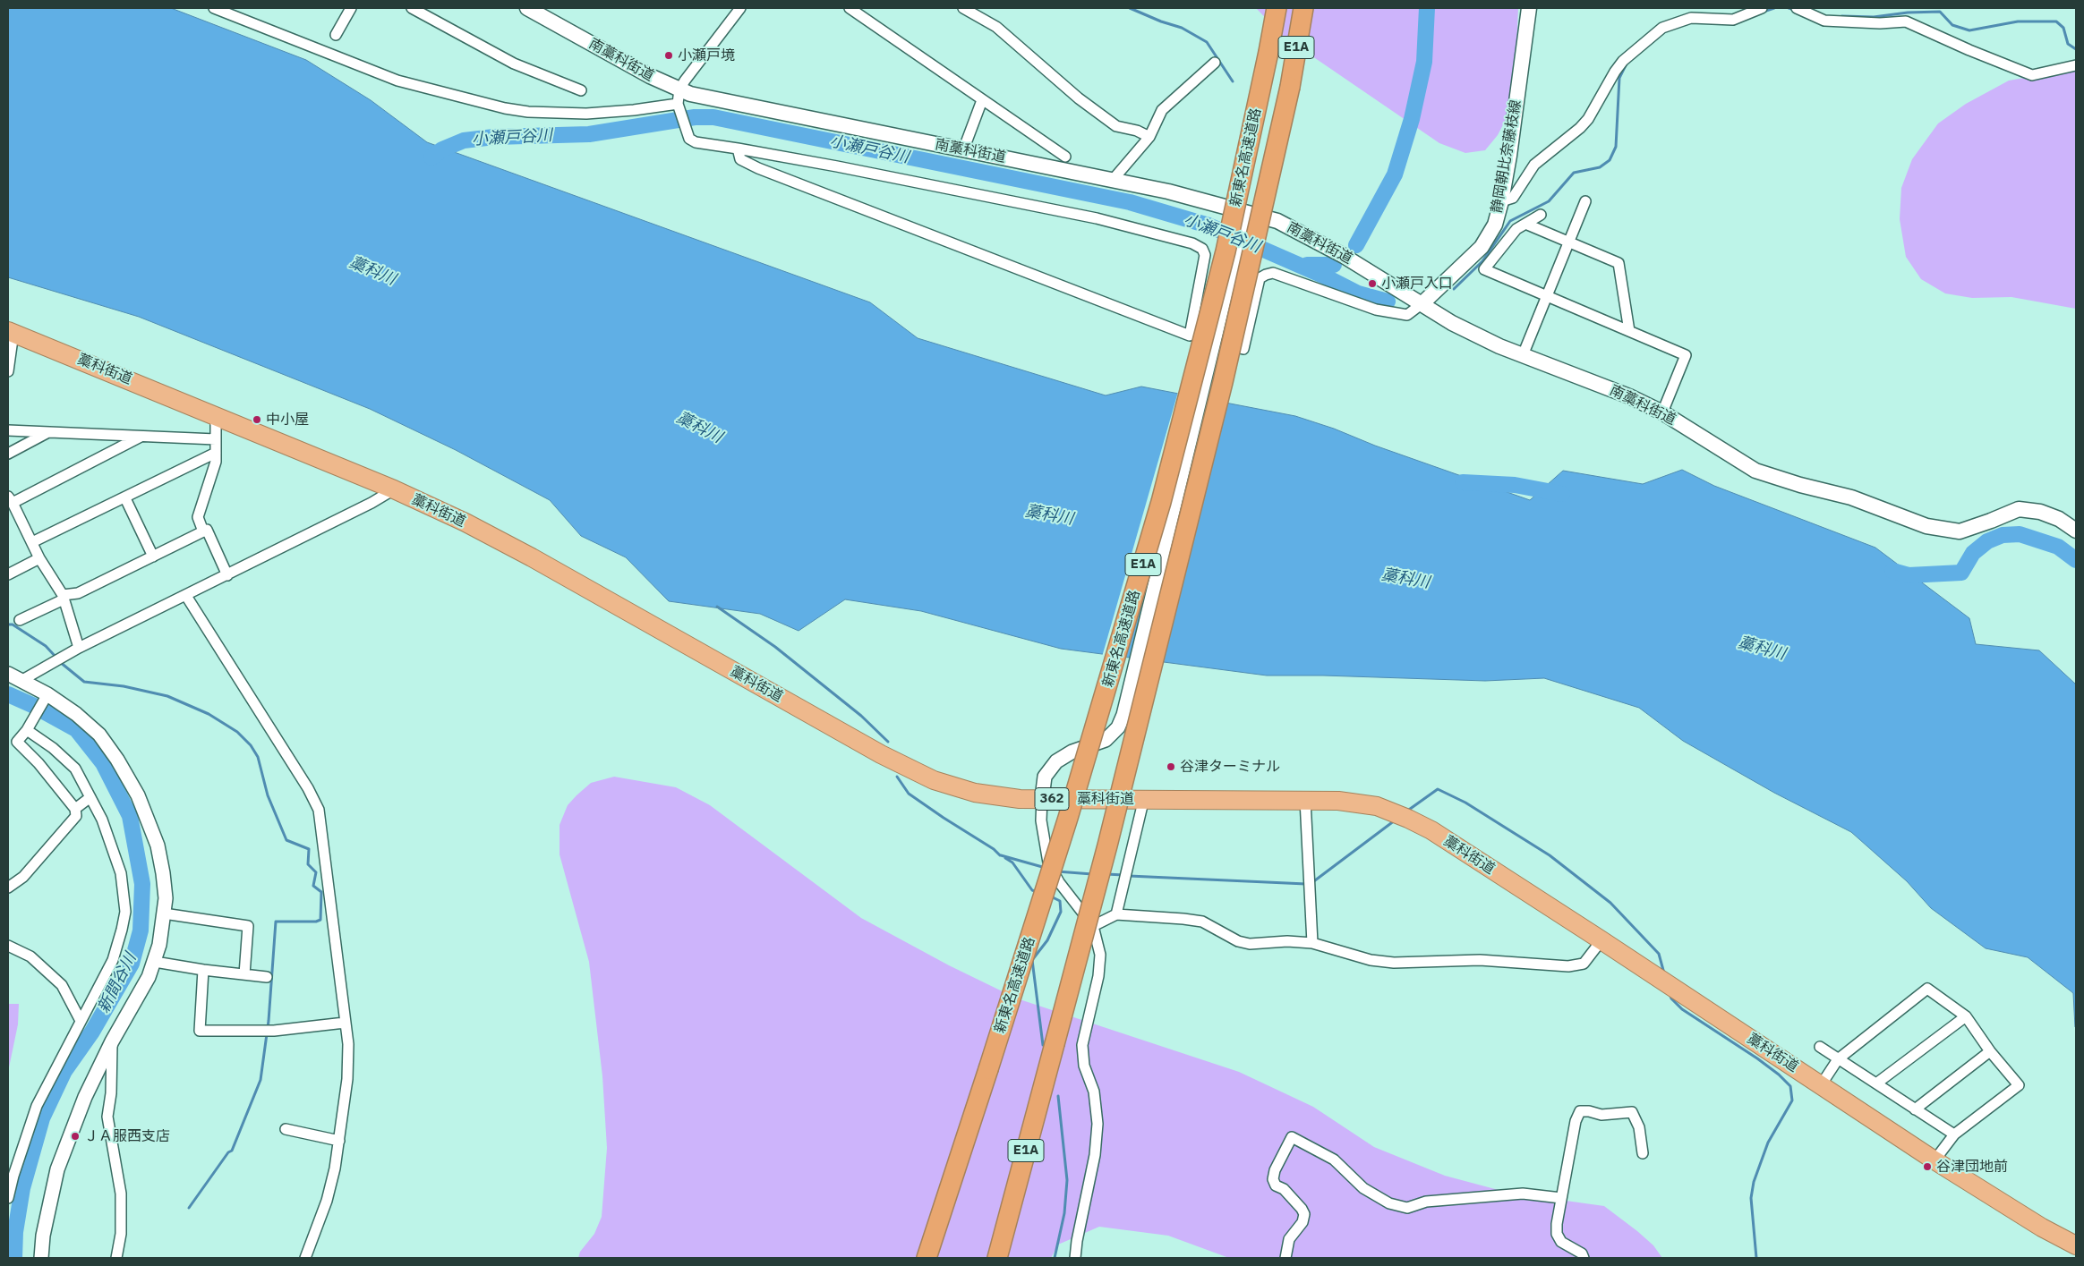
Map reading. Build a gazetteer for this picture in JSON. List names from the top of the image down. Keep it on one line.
{"streets":{"highway":["E1A","新東名高速道路","藁科街道","362"],"main road":["南藁科街道","静岡朝比奈藤枝線"]},"crossings":[["南藁科街道","静岡朝比奈藤枝線"]],"water":["小瀬戸谷川","藁科川","新間谷川"],"places":["小瀬戸境","小瀬戸入口","中小屋","谷津ターミナル","ＪＡ服西支店","谷津団地前"]}
